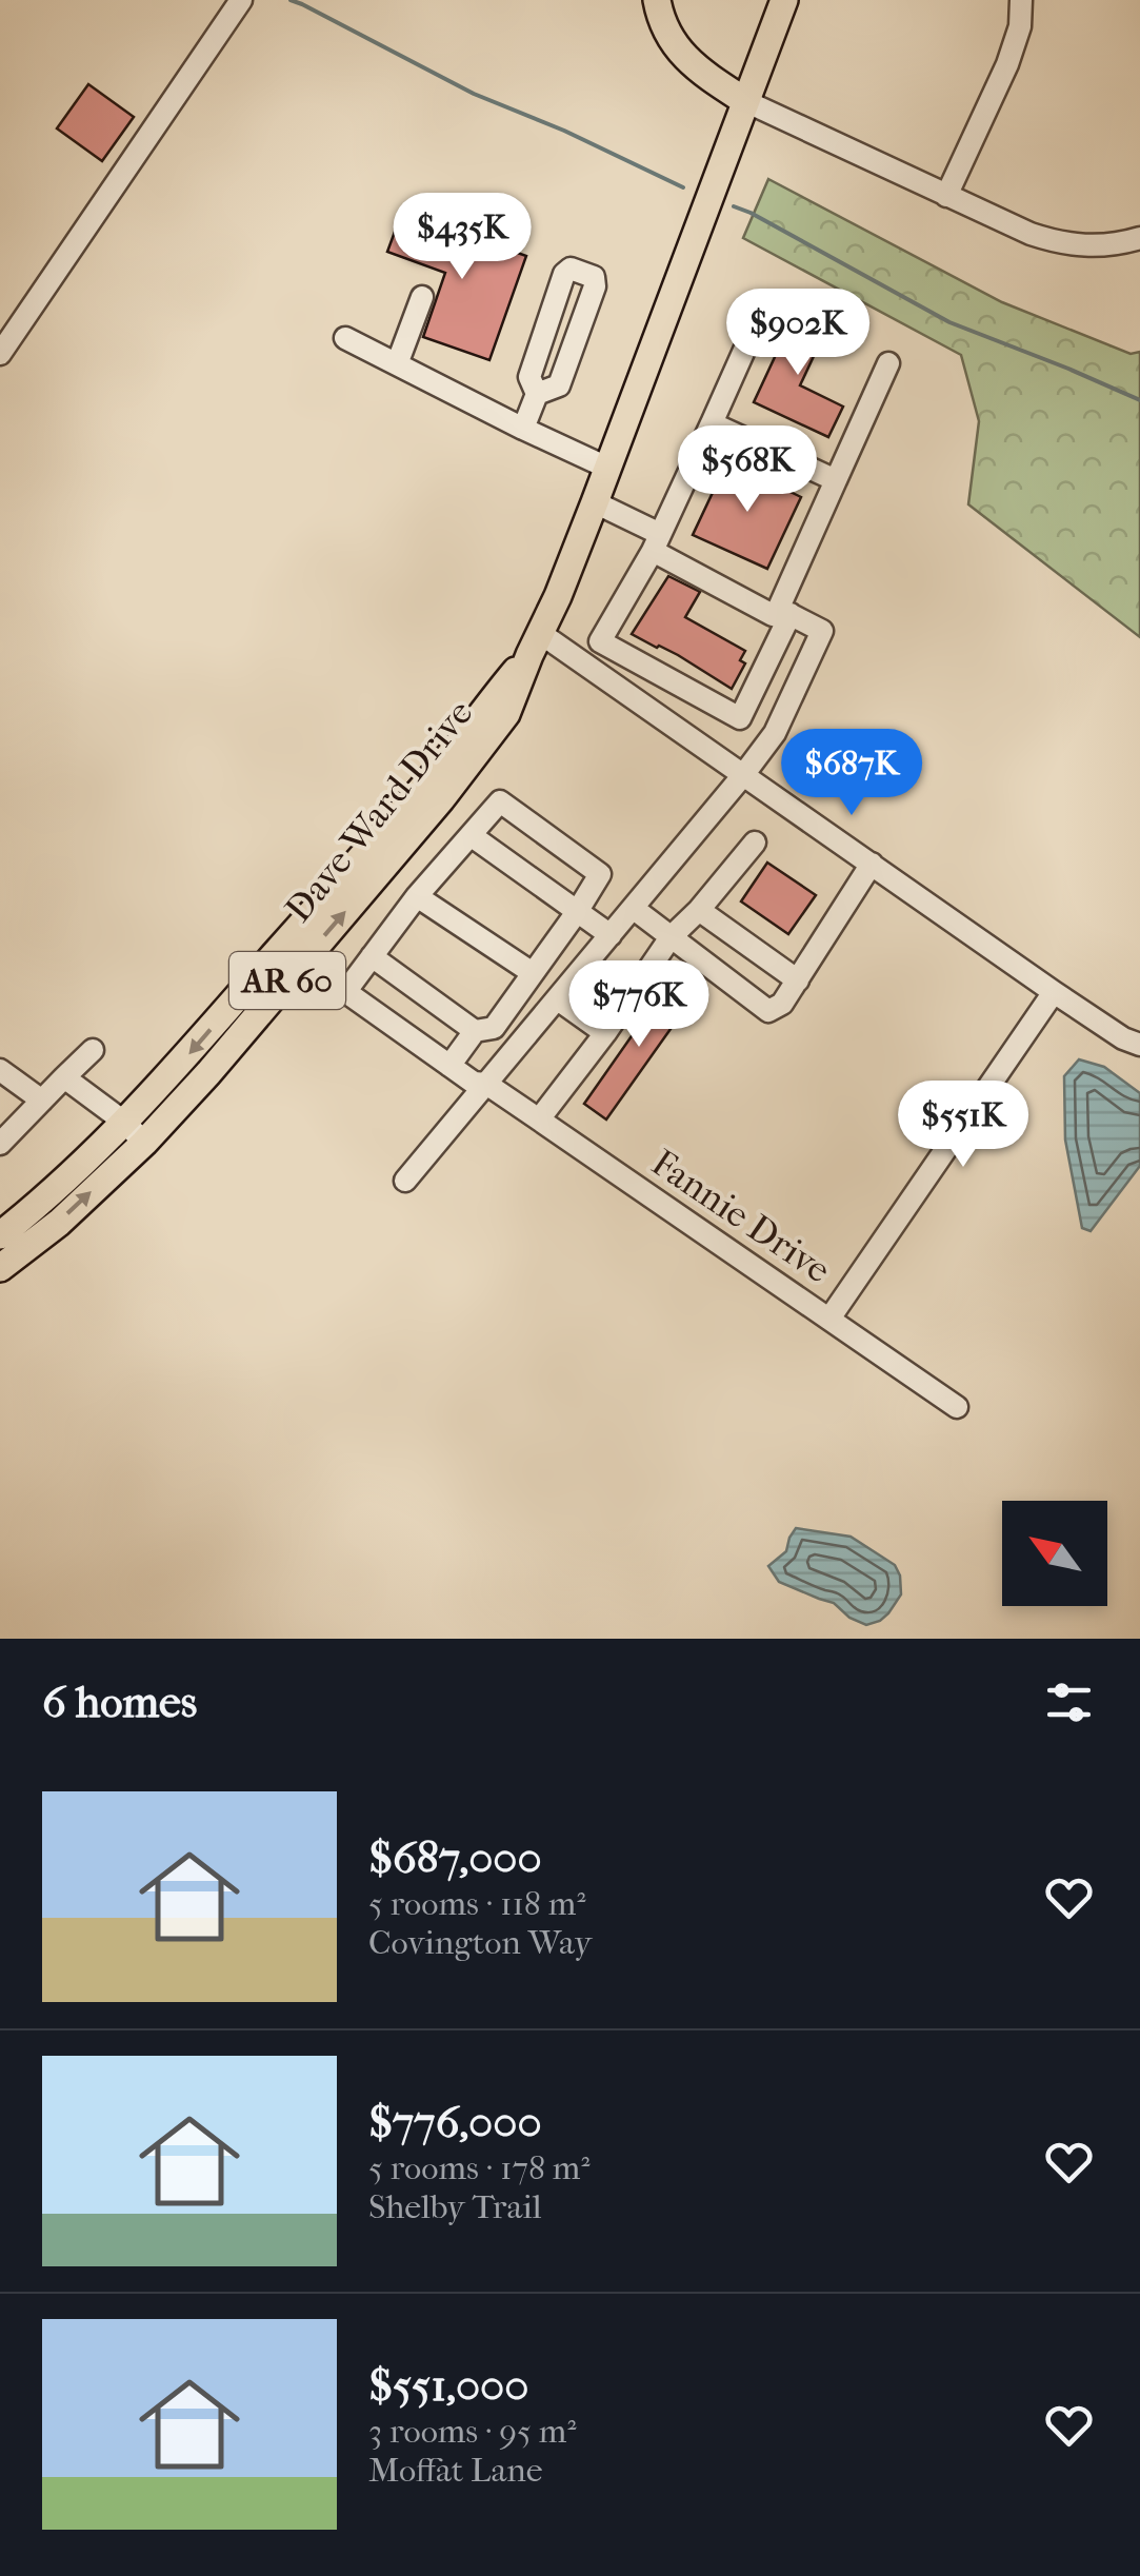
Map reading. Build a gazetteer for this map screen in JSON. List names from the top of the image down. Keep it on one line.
{"streets":{"main road":["Dave Ward Drive","AR 60"],"street":["Fannie Drive"]},"crossings":[["Dave Ward Drive","Fannie Drive"]],"north":"top left","page":{"price":["$435K","$902K","$568K","$687K","$776K","$551K"],"heading":"6 homes","list":[{"name":"$687,000","note":"5 rooms · 118 m² · Covington Way"},{"name":"$776,000","note":"5 rooms · 178 m² · Shelby Trail"},{"name":"$551,000","note":"3 rooms · 95 m² · Moffat Lane"}]}}
